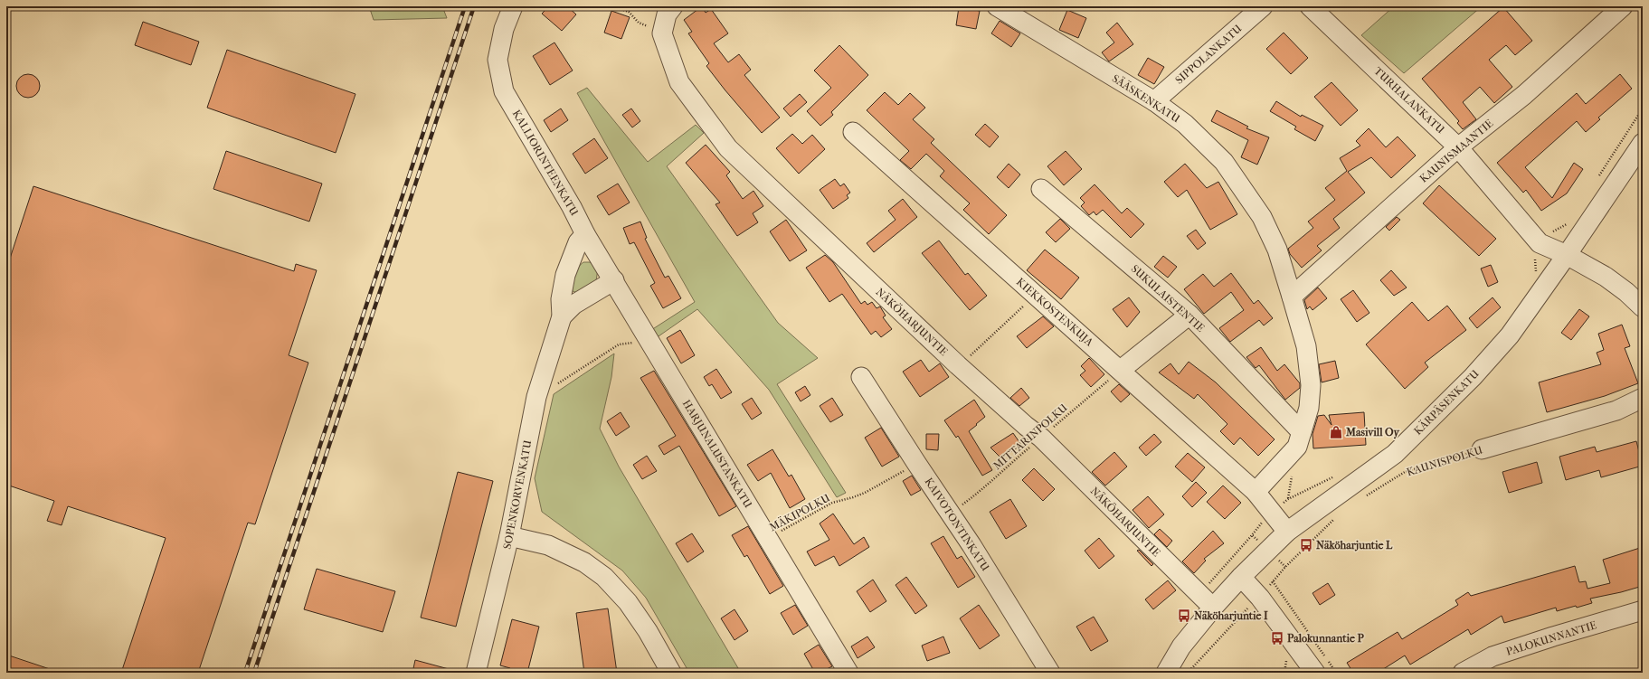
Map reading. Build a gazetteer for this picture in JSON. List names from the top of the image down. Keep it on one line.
{"streets":{"street":["SIPPOLANKATU","SÄÄSKENKATU","TURHALANKATU","KAUNISMAANTIE","KALLIORINTEENKATU","SUKULAISTENTIE","KIEKKOSTENKUJA","NÄKÖHARJUNTIE","KÄRPÄSENKATU","HARJUNALUSTANKATU","KAUNISPOLKU","SOPENKORVENKATU","KAIVOTONTINKATU","PALOKUNNANTIE"],"path":["MITTARINPOLKU","MÄKIPOLKU"]},"crossings":[["SIPPOLANKATU","SÄÄSKENKATU"],["SÄÄSKENKATU","KAUNISMAANTIE"],["SÄÄSKENKATU","SUKULAISTENTIE"],["TURHALANKATU","KAUNISMAANTIE"],["TURHALANKATU","KÄRPÄSENKATU"],["KALLIORINTEENKATU","HARJUNALUSTANKATU"],["KIEKKOSTENKUJA","KÄRPÄSENKATU"],["KIEKKOSTENKUJA","MITTARINPOLKU"],["NÄKÖHARJUNTIE","KÄRPÄSENKATU"],["NÄKÖHARJUNTIE","MITTARINPOLKU"],["MITTARINPOLKU","KAIVOTONTINKATU"],["HARJUNALUSTANKATU","MÄKIPOLKU"],["MÄKIPOLKU","KAIVOTONTINKATU"]],"places":{"shop":["Masivill Oy"],"bus stop":["Näköharjuntie L","Näköharjuntie I","Palokunnantie P"]}}
